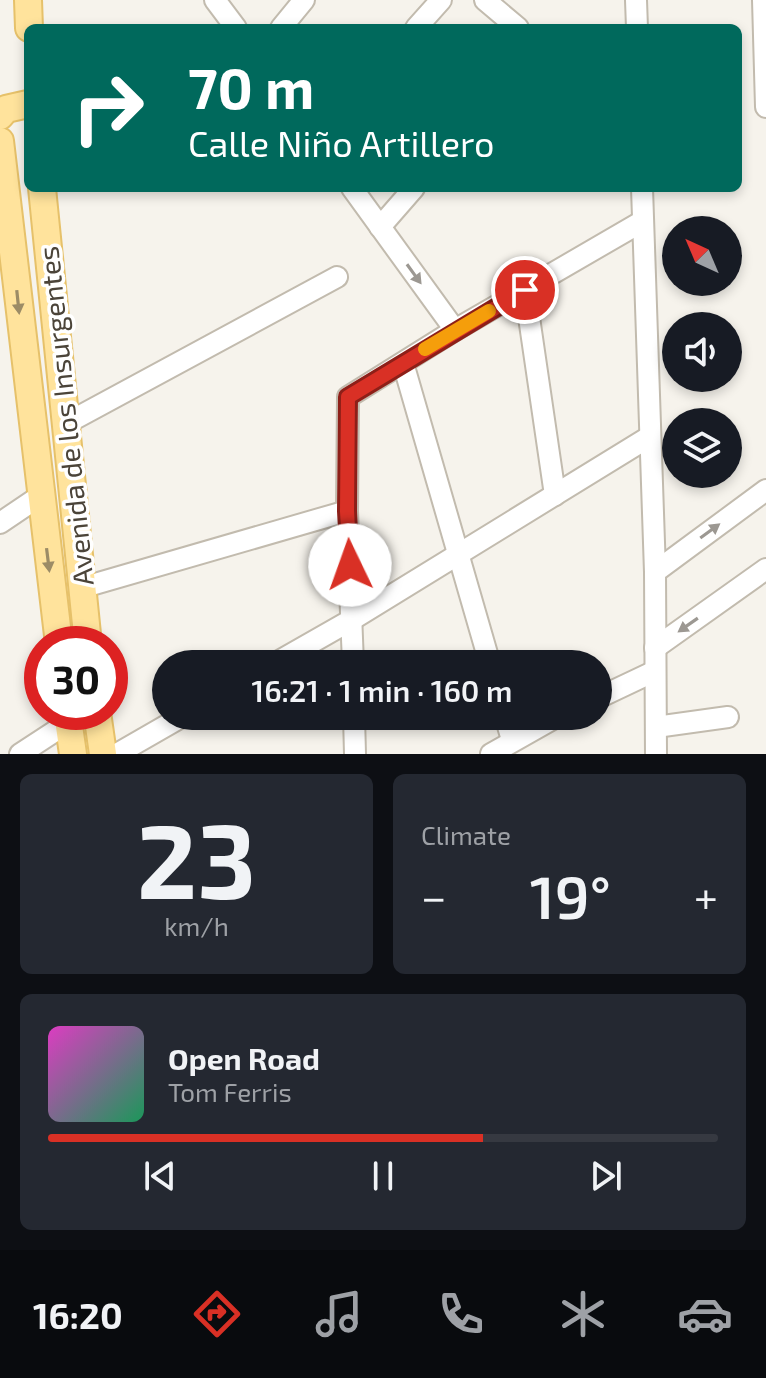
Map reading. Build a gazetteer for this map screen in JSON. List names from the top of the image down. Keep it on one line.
{"streets":{"main road":["Avenida de los Insurgentes"]},"north":"top left","page":{"turn":["70 m","Calle Niño Artillero"],"limit":"30","trip":"16:21 · 1 min · 160 m","tile":[["23","km/h"],"Climate"],"heat":["−","19°","+"],"song":["Open Road","Tom Ferris"],"tabs":"16:20"}}
